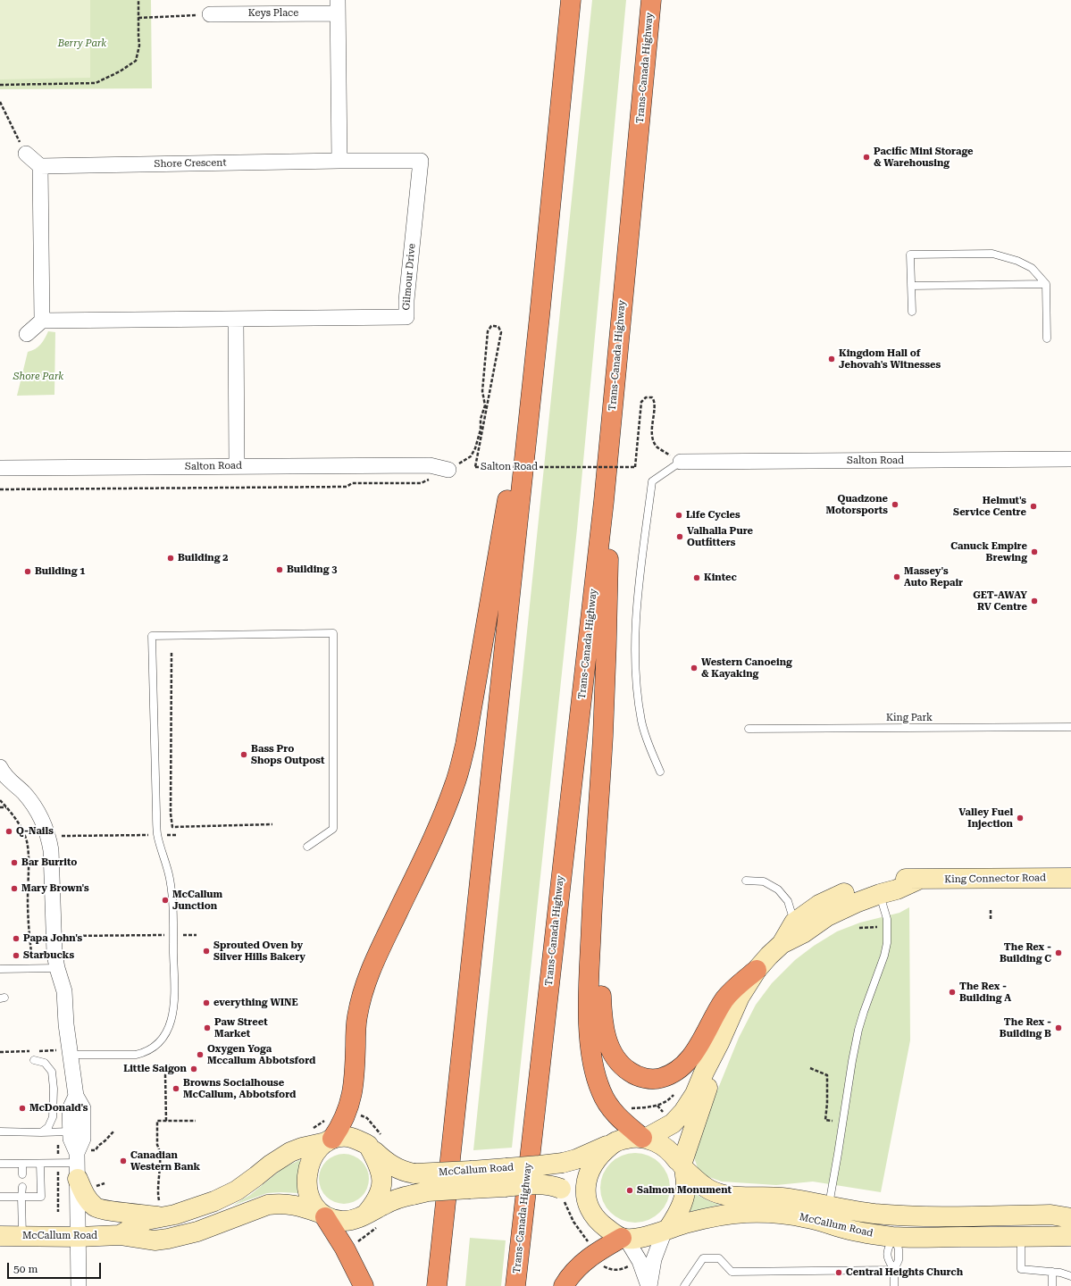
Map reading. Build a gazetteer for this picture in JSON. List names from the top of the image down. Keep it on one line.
{"streets":{"highway":["Trans-Canada Highway"],"main road":["King Connector Road","McCallum Road"],"street":["Keys Place","Shore Crescent","Gilmour Drive","Salton Road"],"lane":["King Park"]},"crossings":[["Shore Crescent","Gilmour Drive"],["King Connector Road","McCallum Road"]],"parks":["Berry Park","Shore Park"],"places":["Pacific Mini Storage & Warehousing","Kingdom Hall of Jehovah's Witnesses","Quadzone Motorsports","Helmut's Service Centre","Life Cycles","Valhalla Pure Outfitters","Canuck Empire Brewing","Building 2","Building 3","Building 1","Massey's Auto Repair","Kintec","GET-AWAY RV Centre","Western Canoeing & Kayaking","Bass Pro Shops Outpost","Valley Fuel Injection","Q-Nails","Bar Burrito","Mary Brown's","McCallum Junction","Papa John's","Sprouted Oven by Silver Hills Bakery","The Rex - Building C","Starbucks","The Rex - Building A","everything WINE","Paw Street Market","The Rex - Building B","Oxygen Yoga Mccallum Abbotsford","Little Saigon","Browns Socialhouse McCallum, Abbotsford","McDonald's","Canadian Western Bank","Salmon Monument","Central Heights Church"],"scale_bar":"50 m"}
